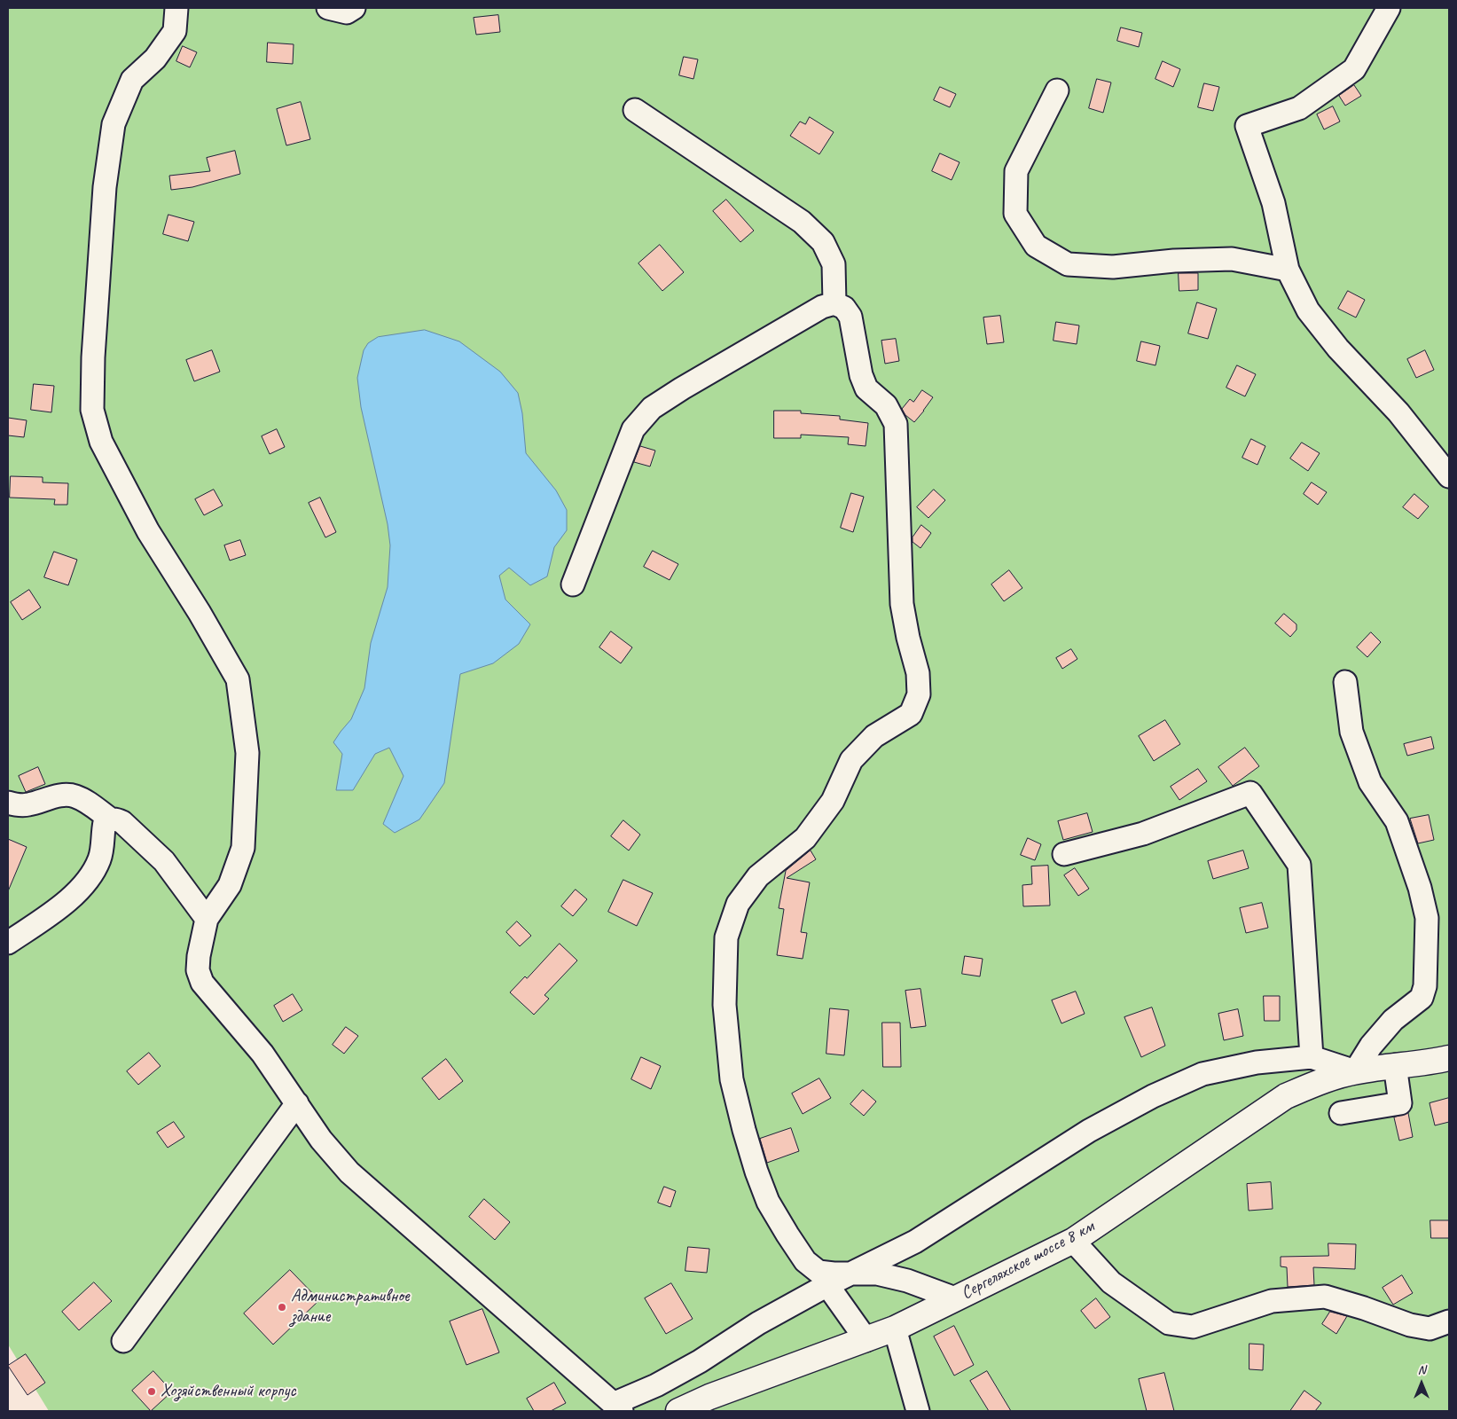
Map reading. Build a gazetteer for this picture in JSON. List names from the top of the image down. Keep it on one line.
{"streets":{"main road":["Сергеляхское шоссе 8 км"]},"places":["Административное здание","Хозяйственный корпус"],"north":"top"}
